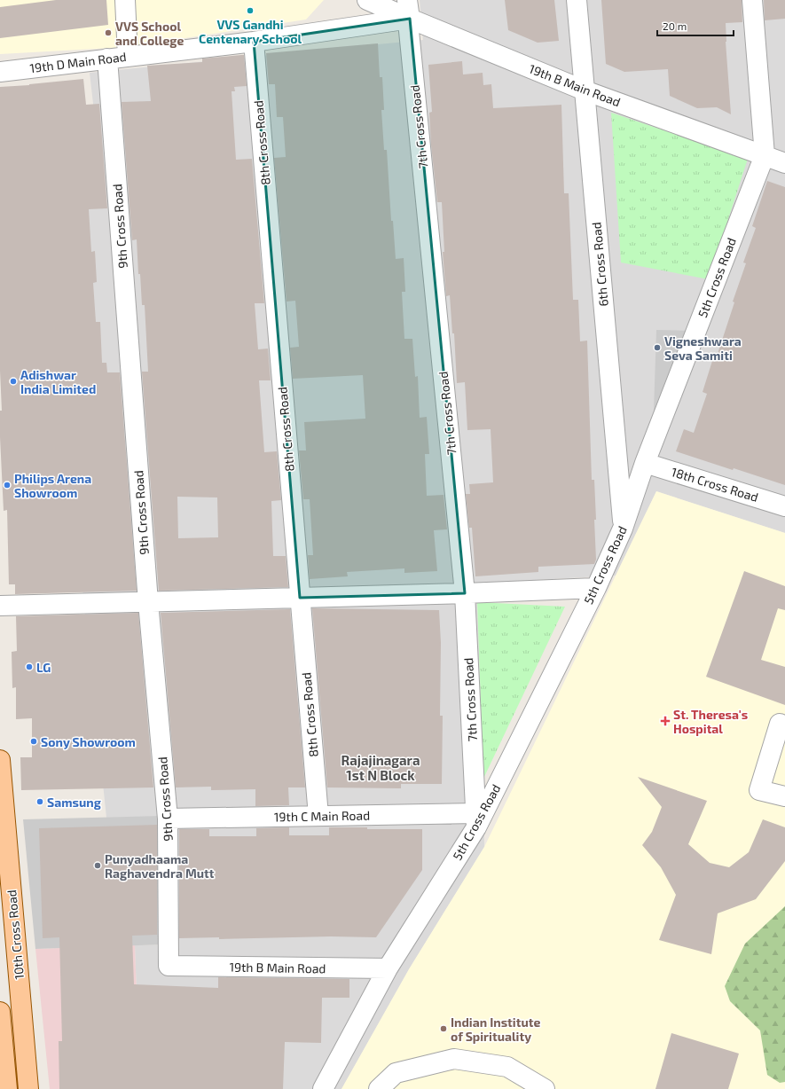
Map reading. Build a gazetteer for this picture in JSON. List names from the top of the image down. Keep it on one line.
{"streets":{"main road":["10th Cross Road"],"street":["19th D Main Road","19th B Main Road","7th Cross Road","8th Cross Road","9th Cross Road","6th Cross Road","5th Cross Road","18th Cross Road","19th C Main Road"]},"crossings":[["19th D Main Road","19th B Main Road"],["19th D Main Road","7th Cross Road"],["19th D Main Road","8th Cross Road"],["19th D Main Road","9th Cross Road"],["19th B Main Road","7th Cross Road"],["19th B Main Road","9th Cross Road"],["19th B Main Road","6th Cross Road"],["19th B Main Road","5th Cross Road"],["7th Cross Road","5th Cross Road"],["7th Cross Road","19th C Main Road"],["8th Cross Road","19th C Main Road"],["9th Cross Road","19th C Main Road"],["6th Cross Road","5th Cross Road"],["5th Cross Road","18th Cross Road"],["5th Cross Road","19th C Main Road"]],"districts":["Rajajinagara 1st N Block"],"places":{"other":["VVS Gandhi Centenary School","VVS School and College","Vigneshwara Seva Samiti","Adishwar India Limited","Philips Arena Showroom","LG","Sony Showroom","Samsung","Punyadhaama Raghavendra Mutt","Indian Institute of Spirituality"],"health":["St. Theresa's Hospital"]},"scale_bar":"20 m"}
